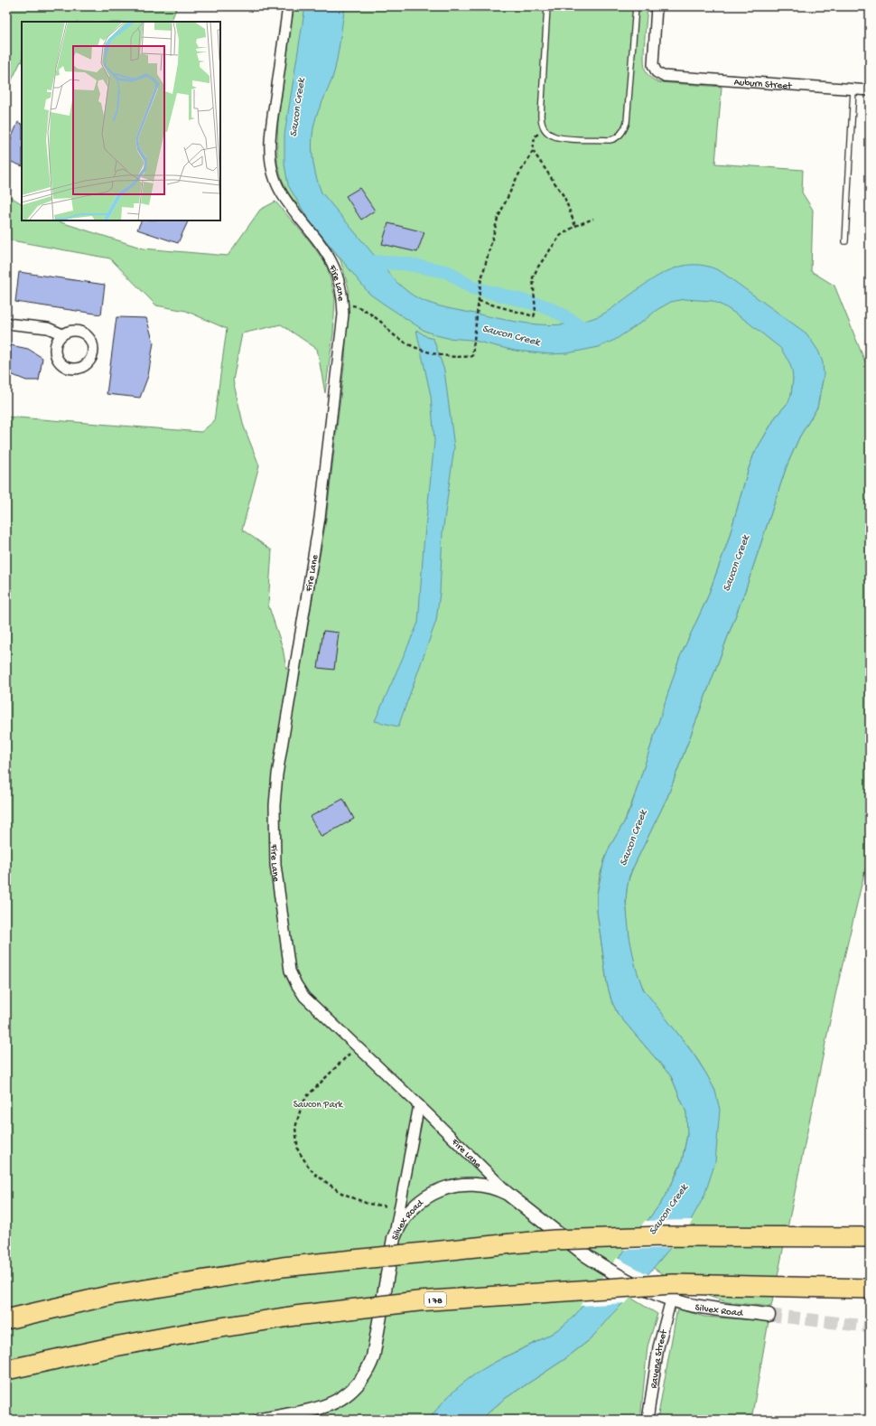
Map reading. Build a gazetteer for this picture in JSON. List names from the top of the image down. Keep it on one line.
{"streets":{"highway":["I 78"],"street":["Auburn Street","Fire Lane","Silvex Road","Ravena Street"]},"crossings":[["Fire Lane","Silvex Road"],["Silvex Road","Ravena Street"]],"water":["Saucon Creek"],"parks":["Saucon Park"]}
